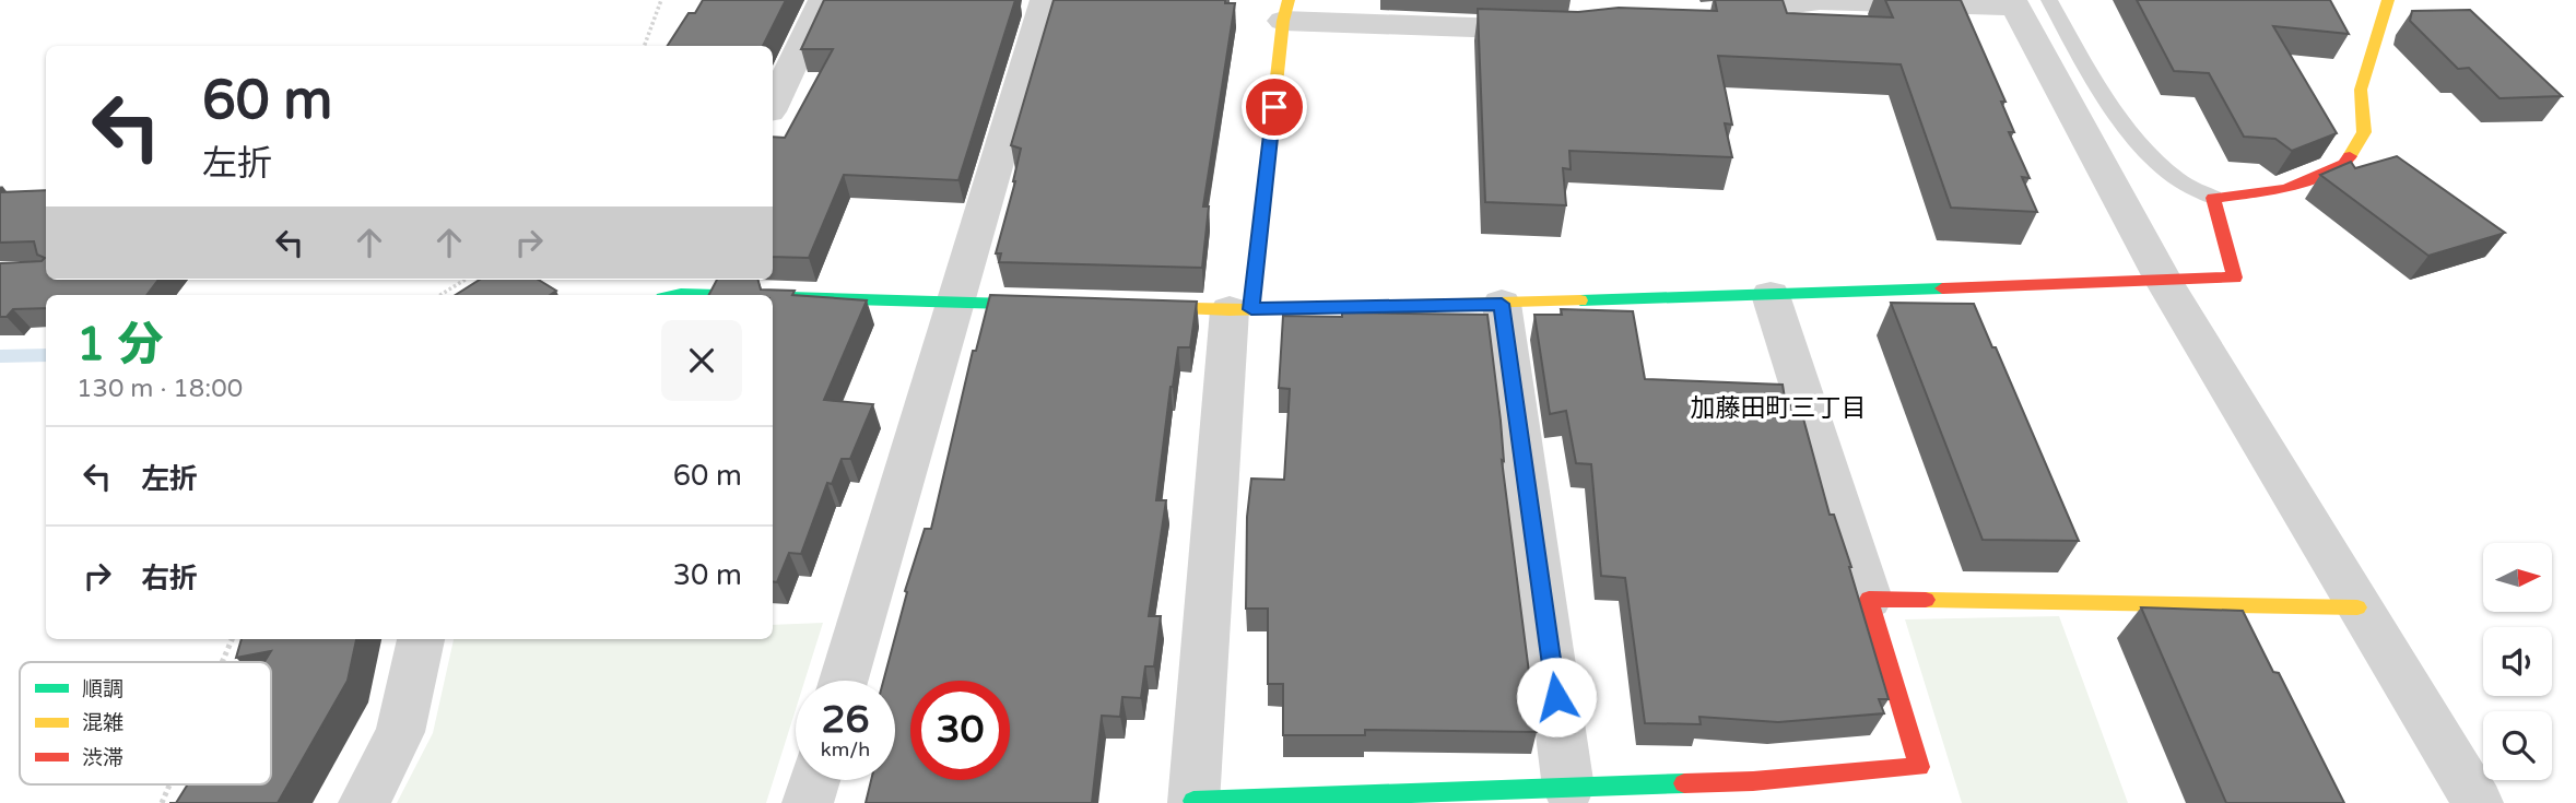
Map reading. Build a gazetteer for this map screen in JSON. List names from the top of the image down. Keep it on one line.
{"districts":["加藤田町三丁目"],"legend":["順調","混雑","渋滞"],"north":"right","page":{"turn":["60 m","左折"],"heading":["1 分","130 m · 18:00"],"list":[{"name":"左折","value":"60 m"},{"name":"右折","value":"30 m"}],"speed":"26 km/h","limit":"30"}}
